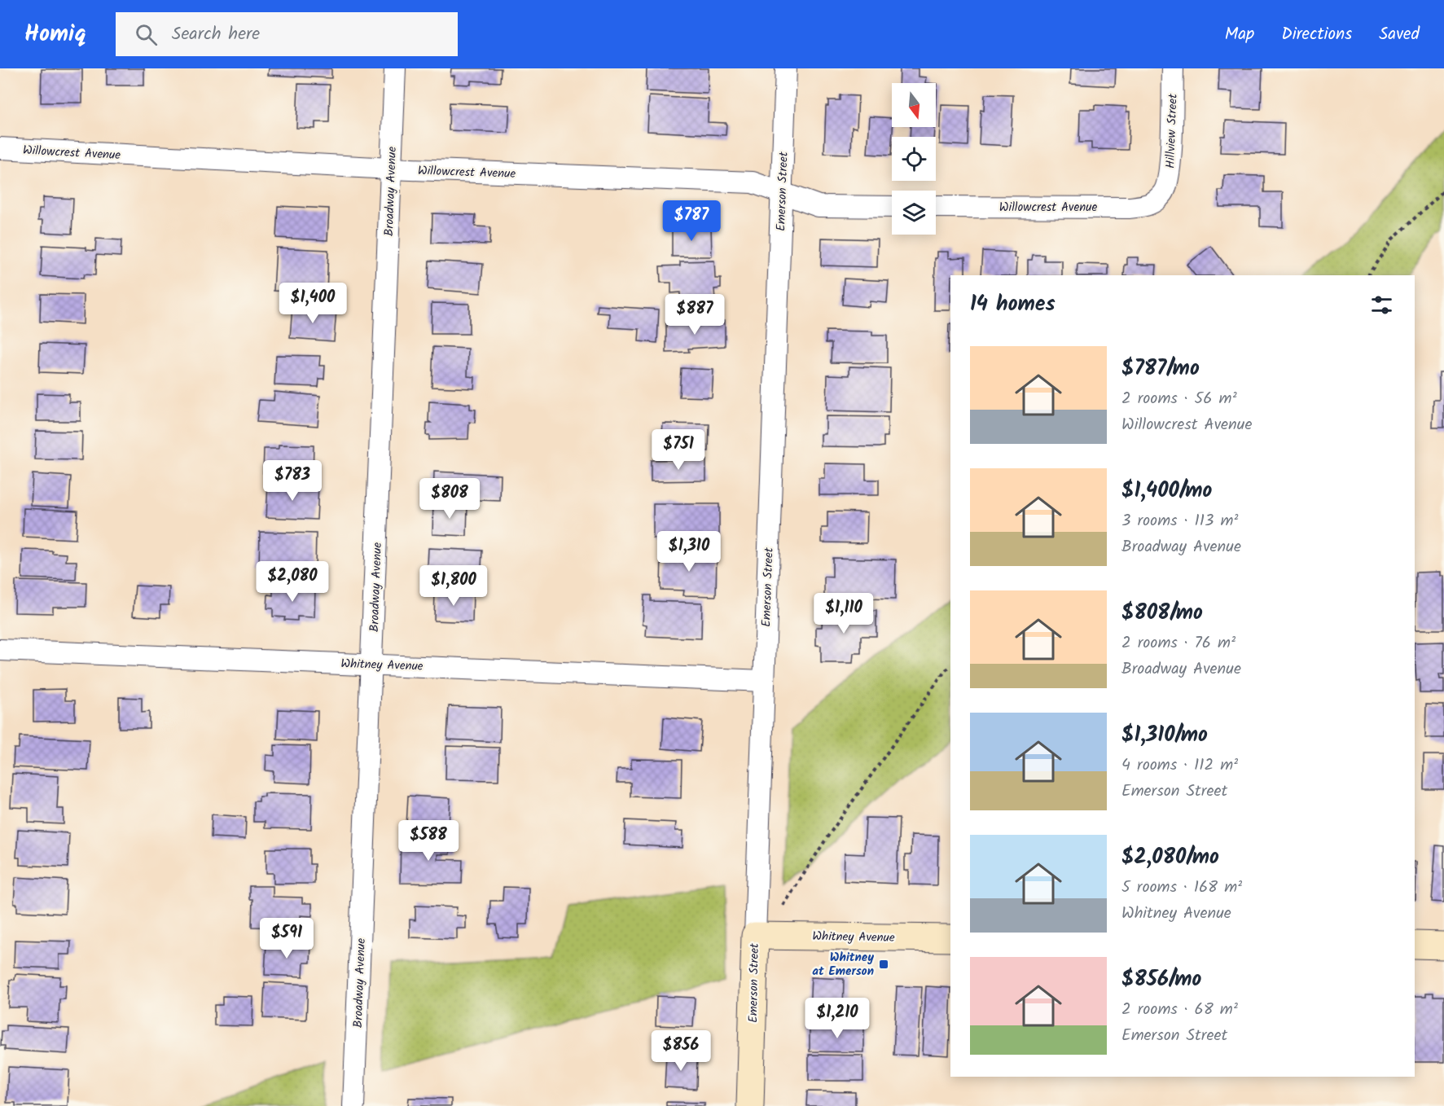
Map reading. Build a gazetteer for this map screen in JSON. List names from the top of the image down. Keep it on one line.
{"streets":{"street":["Hillview Street","Willowcrest Avenue","Broadway Avenue","Emerson Street","Whitney Avenue"]},"crossings":[["Hillview Street","Willowcrest Avenue"],["Willowcrest Avenue","Broadway Avenue"],["Willowcrest Avenue","Emerson Street"],["Broadway Avenue","Whitney Avenue"],["Emerson Street","Whitney Avenue"]],"places":{"transit":["Whitney at Emerson"]},"north":"bottom","page":{"header":"Homiq","search":"Search here","nav":["Map","Directions","Saved"],"price":["$787","$1,400","$887","$751","$783","$808","$1,310","$2,080","$1,800","$1,110","$588","$591","$1,210","$856"],"heading":"14 homes","list":[{"name":"$787/mo","note":"2 rooms · 56 m² · Willowcrest Avenue"},{"name":"$1,400/mo","note":"3 rooms · 113 m² · Broadway Avenue"},{"name":"$808/mo","note":"2 rooms · 76 m² · Broadway Avenue"},{"name":"$1,310/mo","note":"4 rooms · 112 m² · Emerson Street"},{"name":"$2,080/mo","note":"5 rooms · 168 m² · Whitney Avenue"},{"name":"$856/mo","note":"2 rooms · 68 m² · Emerson Street"}]}}
